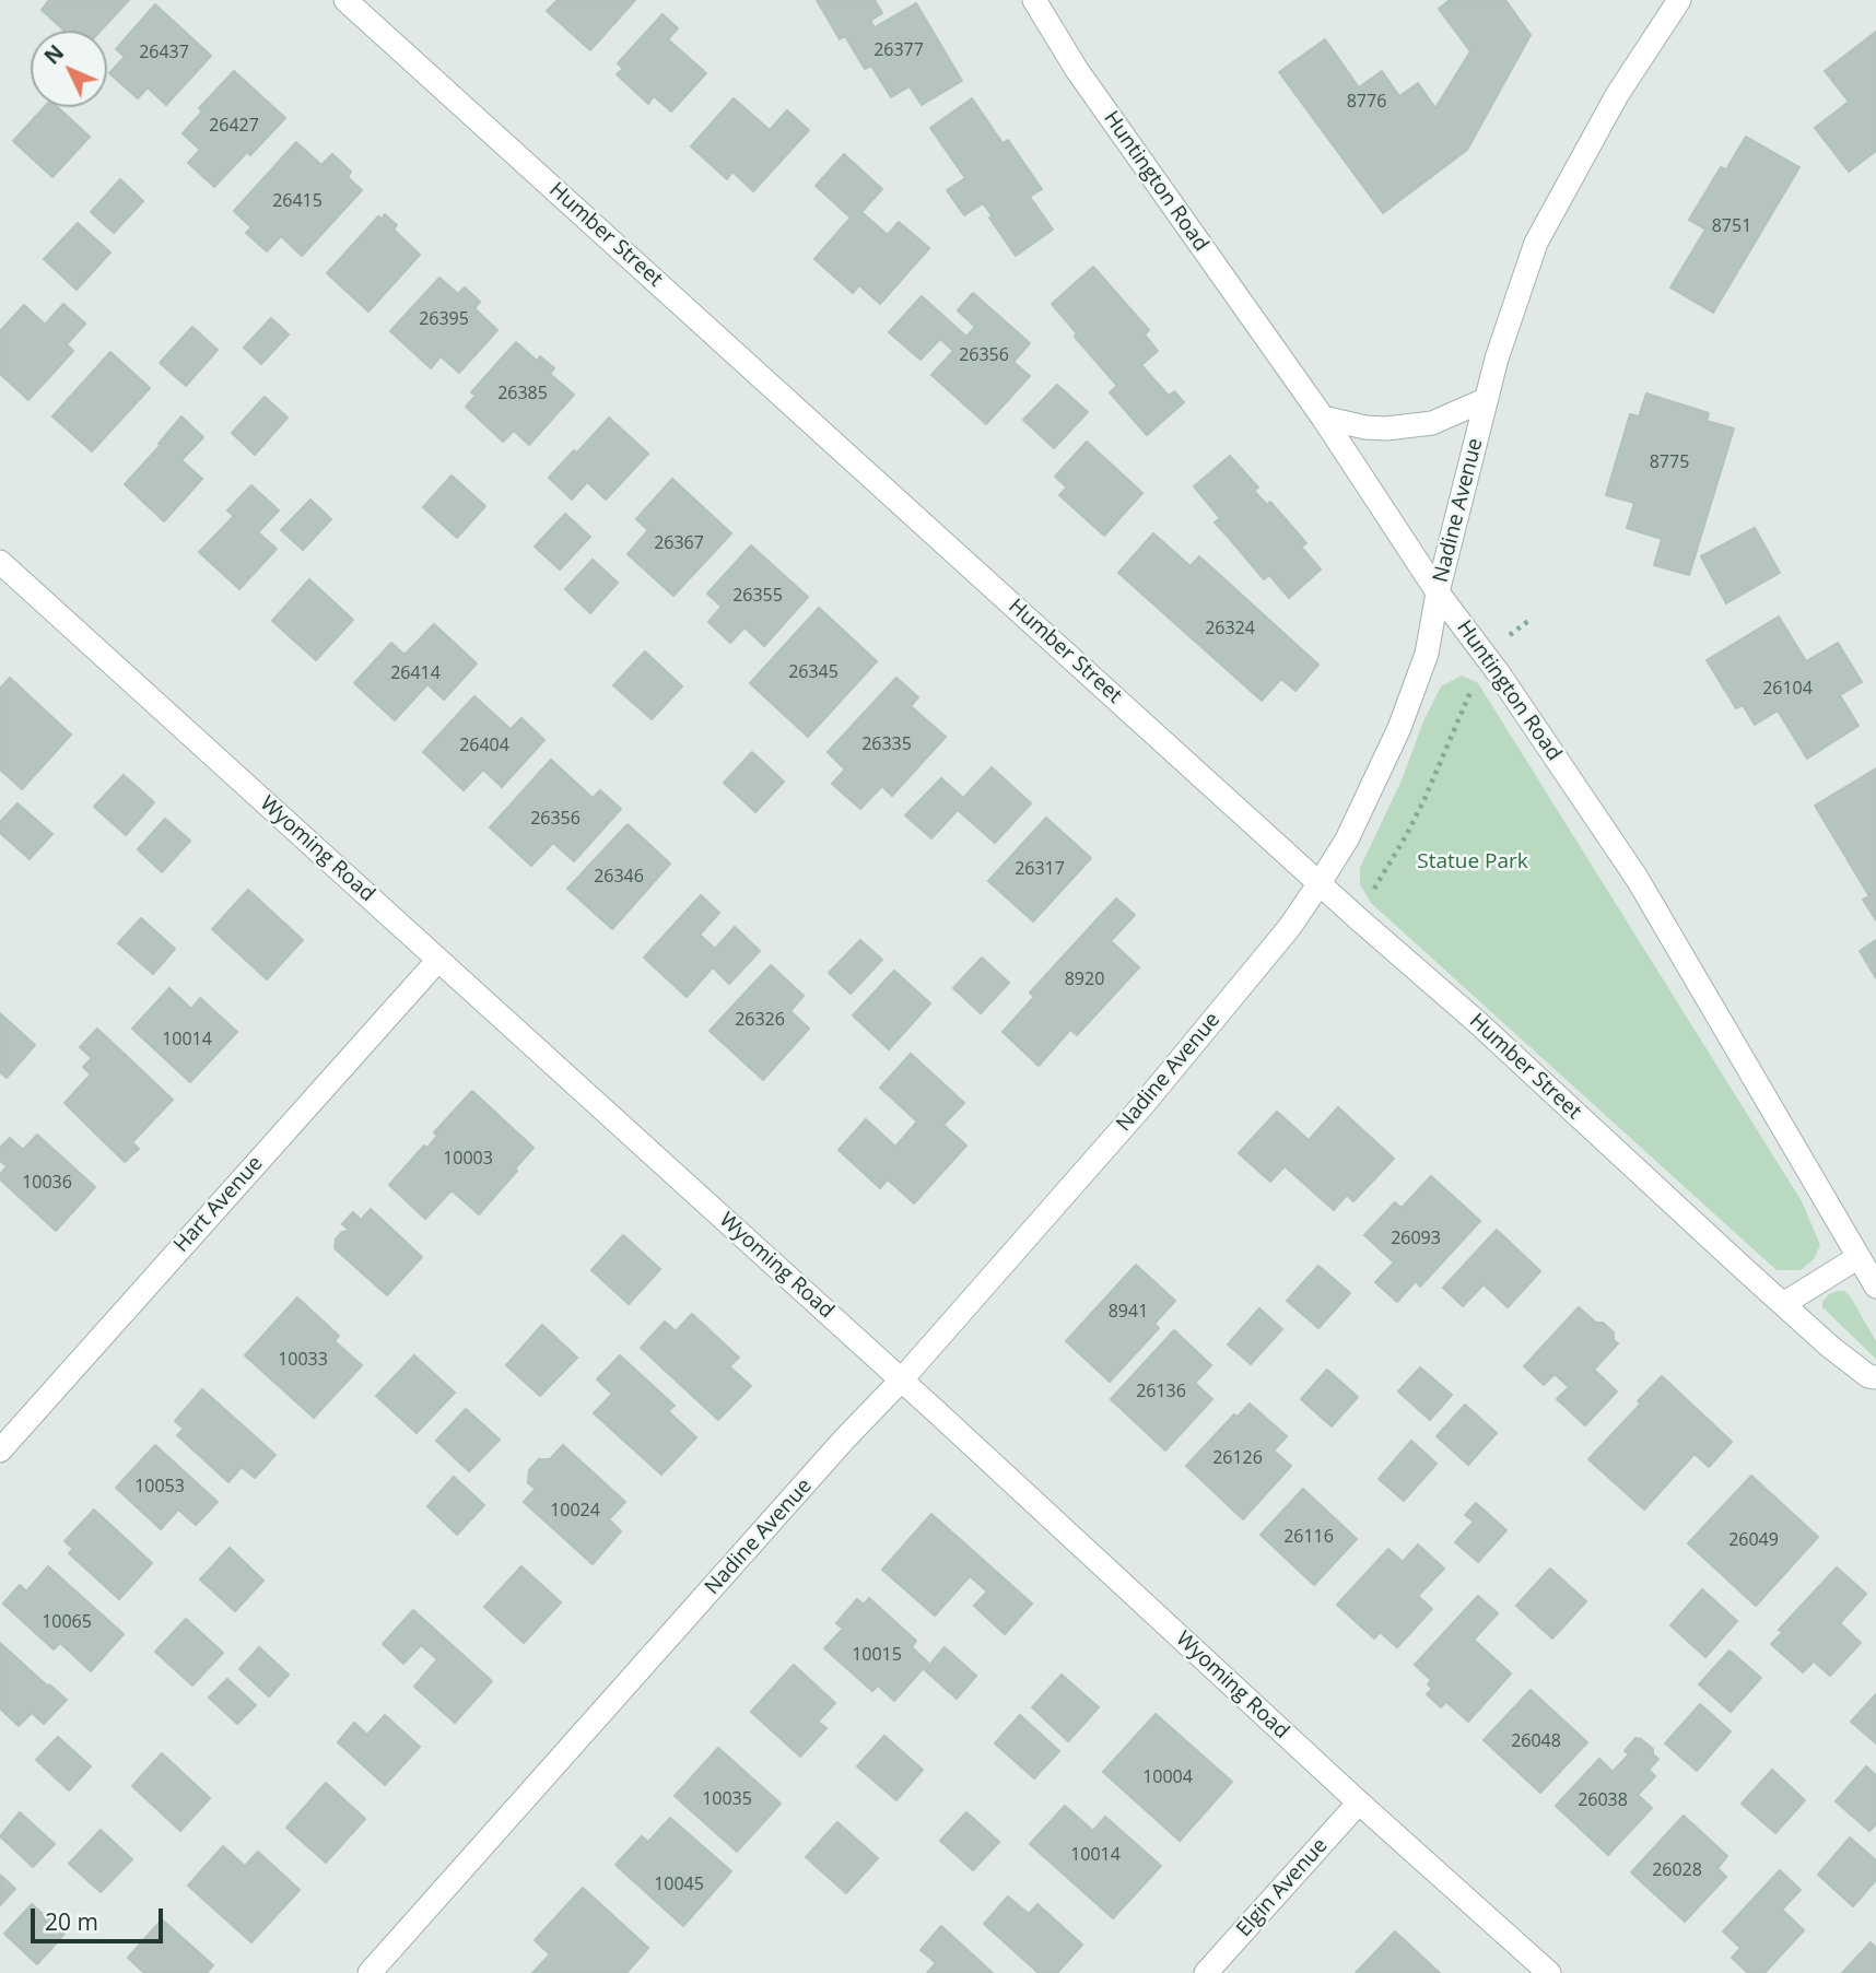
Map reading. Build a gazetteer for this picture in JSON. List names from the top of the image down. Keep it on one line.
{"streets":{"street":["Huntington Road","Humber Street","Nadine Avenue","Wyoming Road","Hart Avenue","Elgin Avenue"]},"crossings":[["Huntington Road","Nadine Avenue"],["Humber Street","Nadine Avenue"],["Nadine Avenue","Wyoming Road"],["Wyoming Road","Hart Avenue"],["Wyoming Road","Elgin Avenue"]],"parks":["Statue Park"],"house_numbers":["26377","26437","8776","26427","26415","8751","26395","26356","26385","8775","26367","26355","26324","26345","26414","26104","26335","26404","26356","26317","26346","8920","26326","10014","10003","10036","26093","8941","10033","26136","26126","10053","10024","26116","26049","10065","10015","26048","10004","10035","26038","10014","26028","10045"],"scale_bar":"20 m","north":"top left"}
